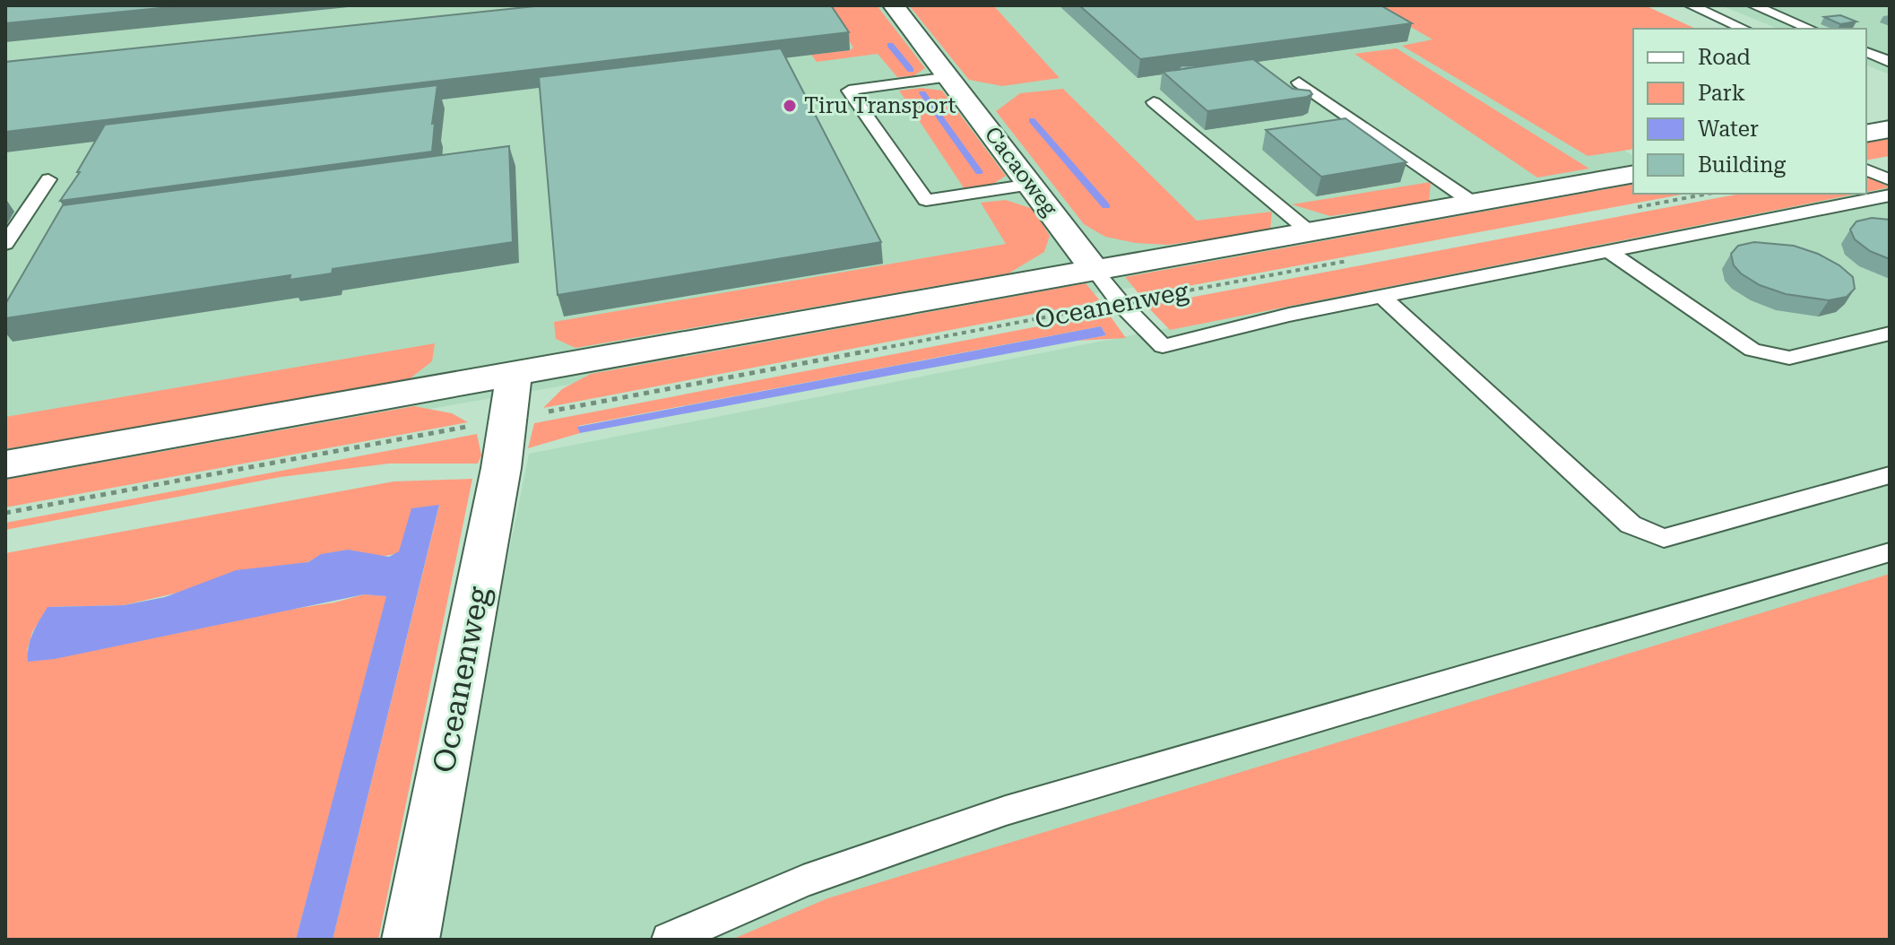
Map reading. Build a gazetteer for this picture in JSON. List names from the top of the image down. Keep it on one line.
{"streets":{"street":["Cacaoweg","Oceanenweg"]},"crossings":[["Cacaoweg","Oceanenweg"]],"places":["Tiru Transport"],"legend":["Road","Park","Water","Building"]}
